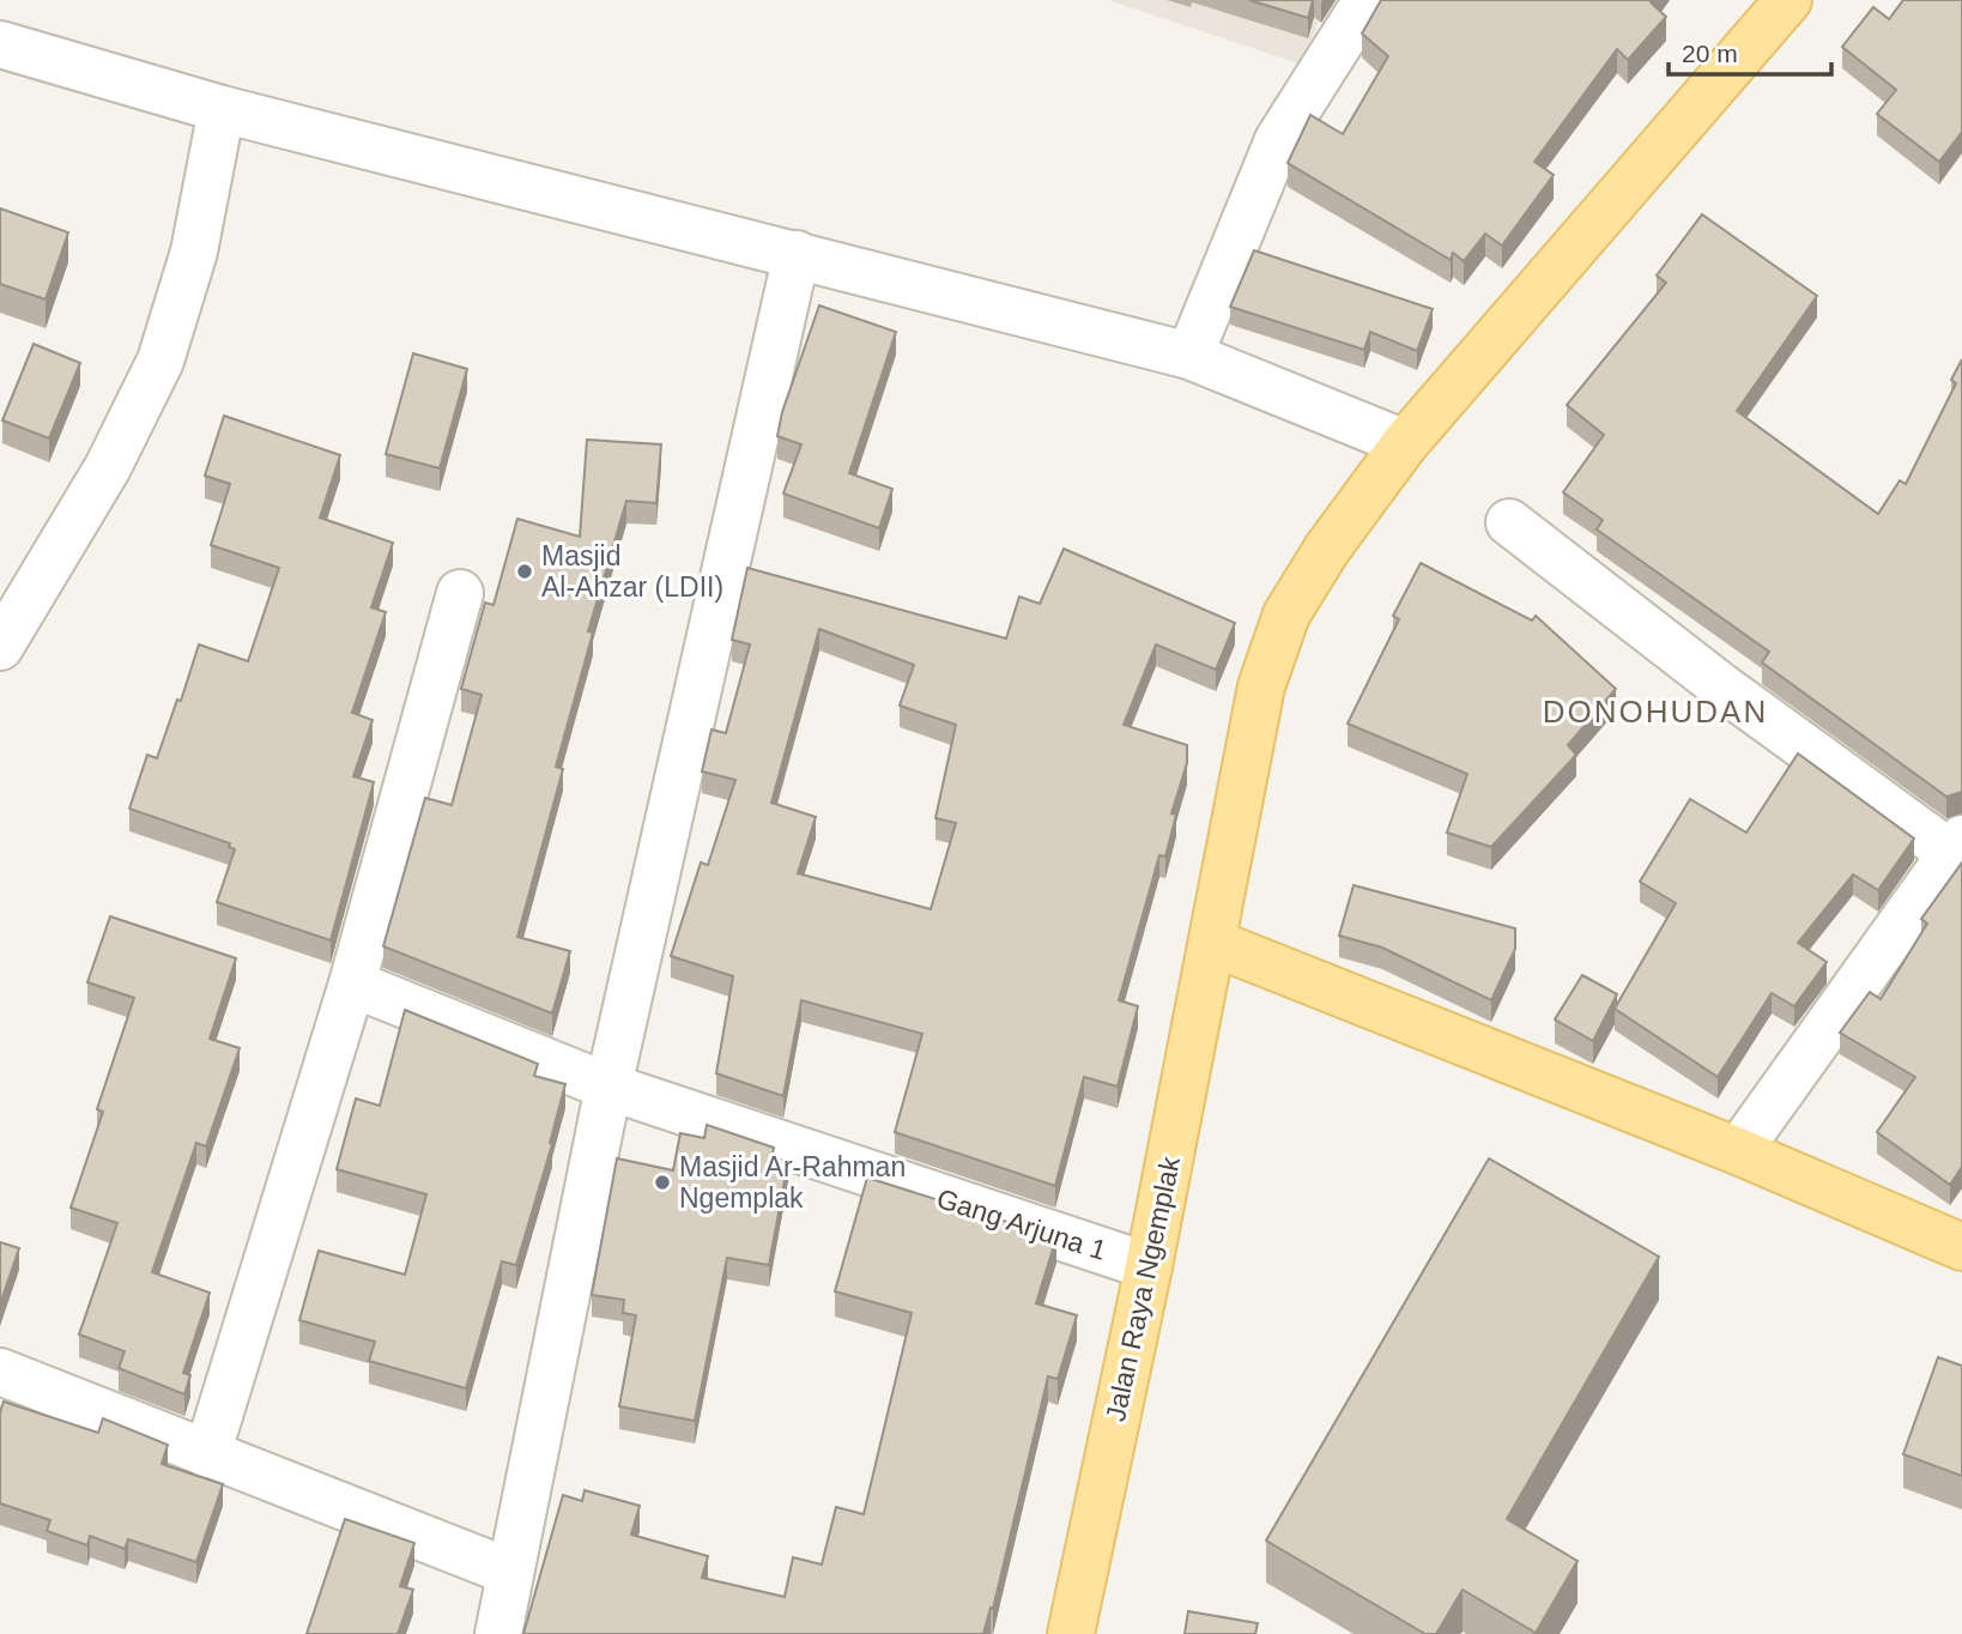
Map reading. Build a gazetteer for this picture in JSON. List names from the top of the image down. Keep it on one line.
{"streets":{"main road":["Jalan Raya Ngemplak"],"street":["Gang Arjuna 1"]},"crossings":[["Gang Arjuna 1","Jalan Raya Ngemplak"]],"districts":["DONOHUDAN"],"places":["Masjid Al-Ahzar (LDII)","Masjid Ar-Rahman Ngemplak"],"scale_bar":"20 m"}
